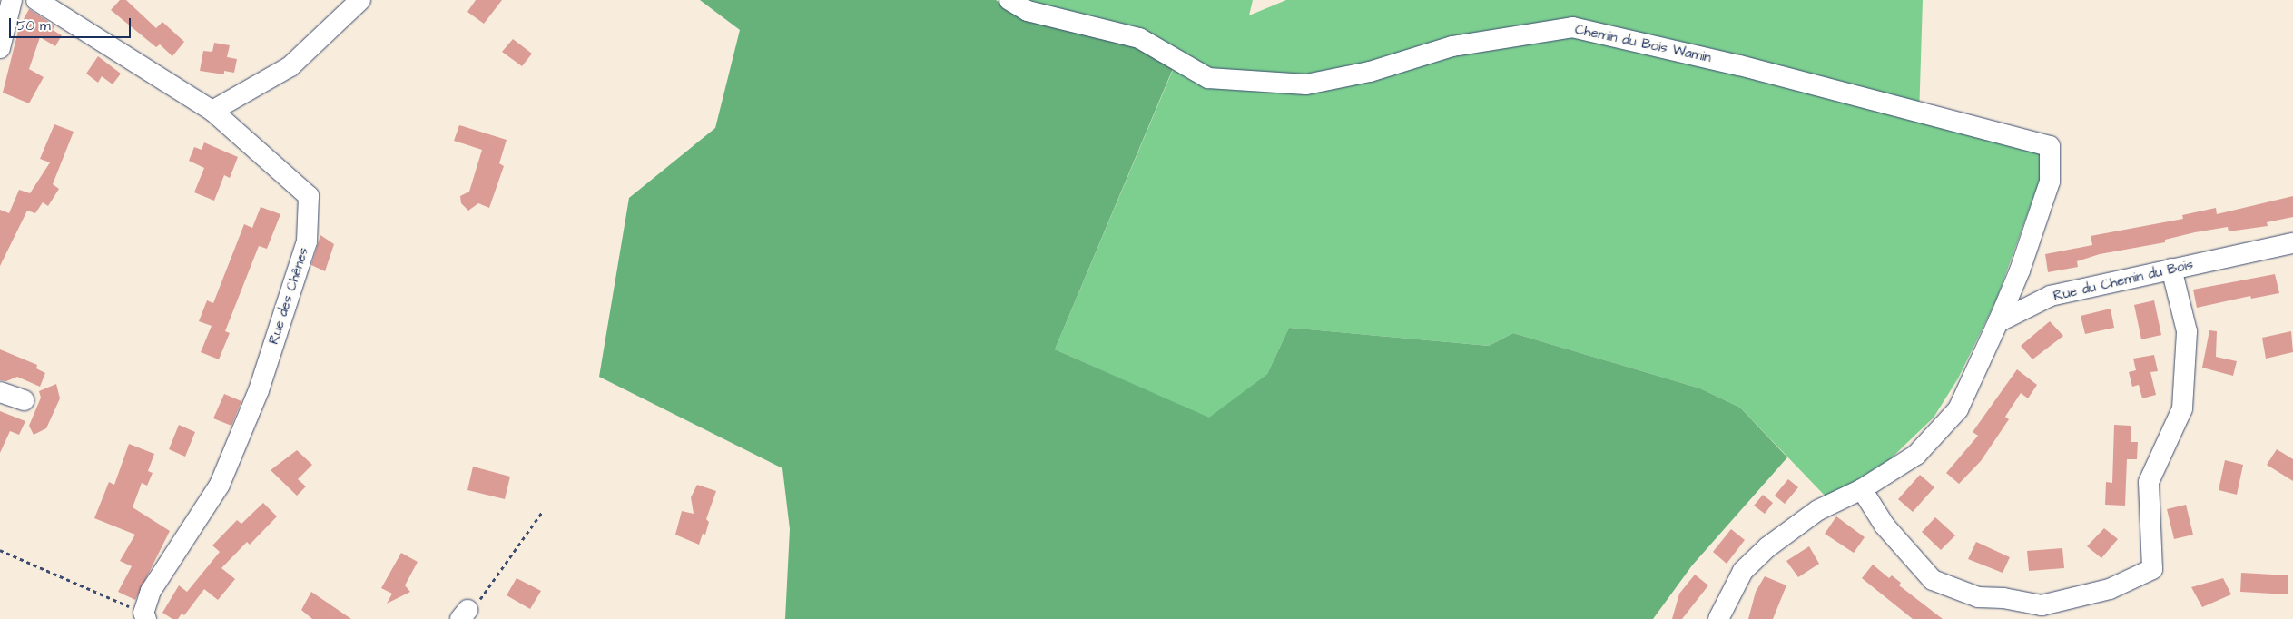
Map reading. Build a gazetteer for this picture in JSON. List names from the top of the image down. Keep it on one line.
{"streets":{"street":["Chemin du Bois Wamin","Rue du Chemin du Bois","Rue des Chênes"]},"crossings":[["Chemin du Bois Wamin","Rue du Chemin du Bois"]],"scale_bar":"50 m"}
